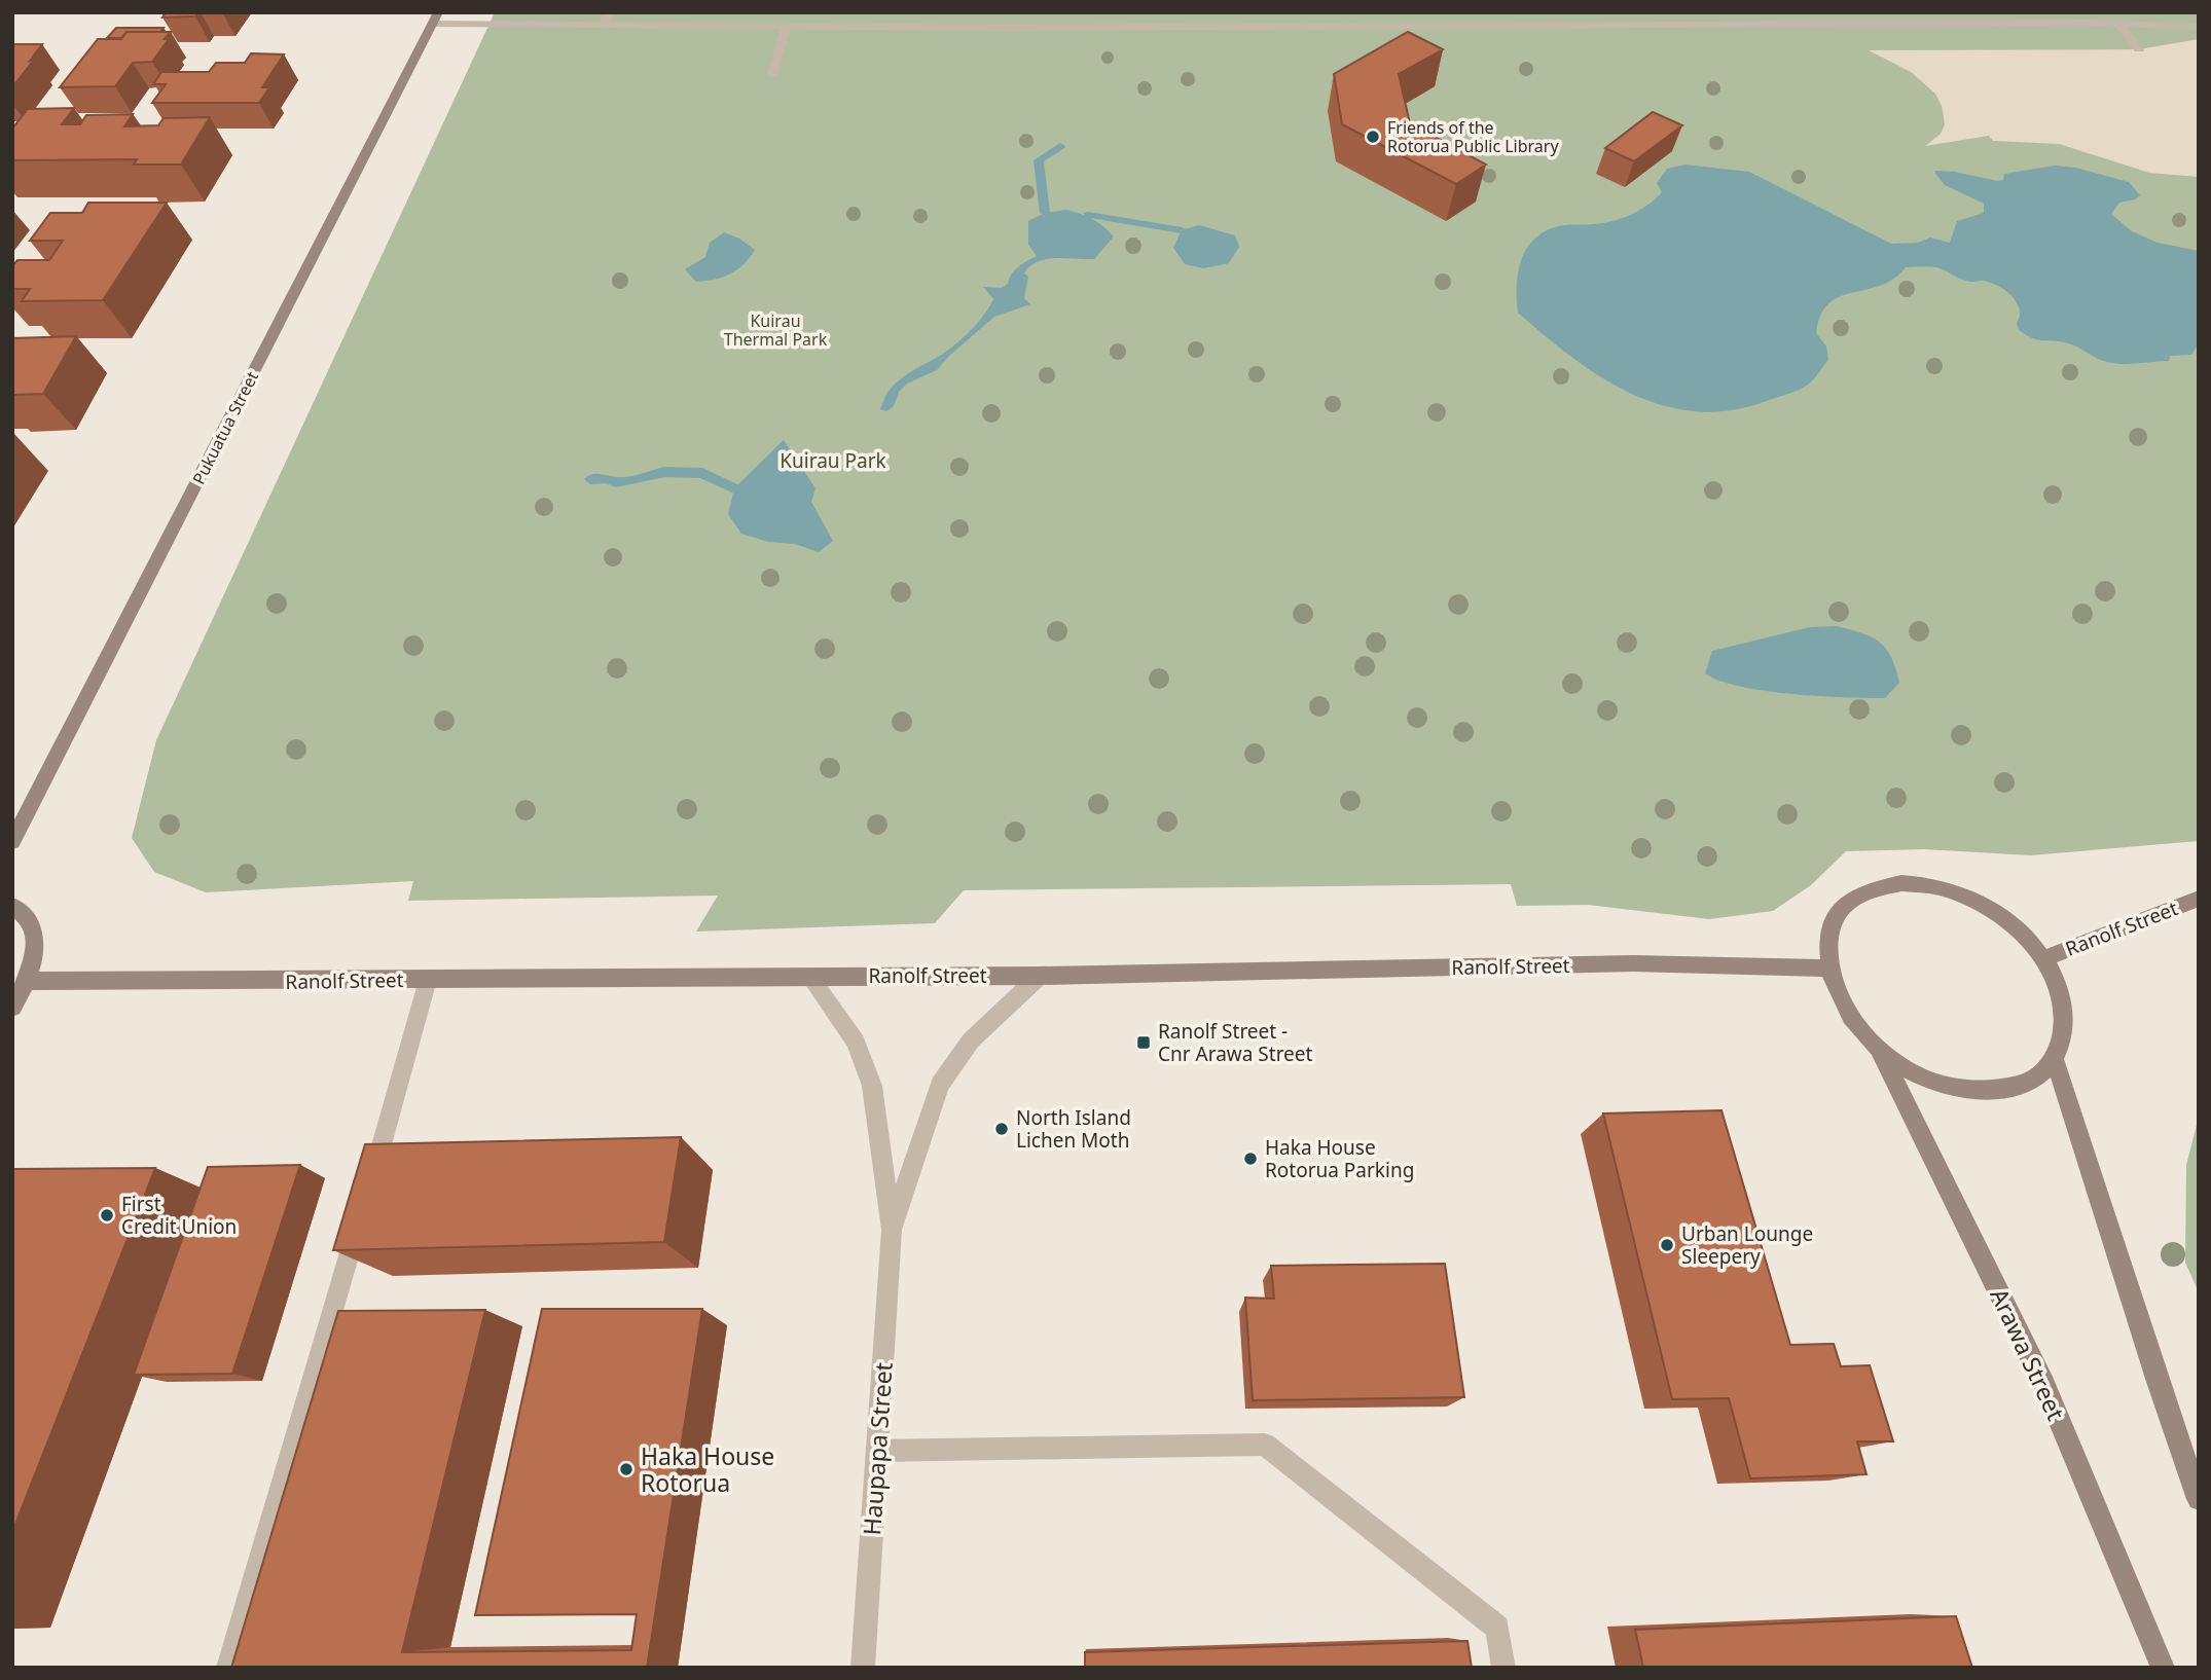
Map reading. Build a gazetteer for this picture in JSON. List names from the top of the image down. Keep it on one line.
{"streets":{"main road":["Pukuatua Street","Ranolf Street","Arawa Street"],"street":["Haupapa Street"]},"crossings":[["Ranolf Street","Arawa Street"],["Ranolf Street","Haupapa Street"]],"parks":["Kuirau Thermal Park","Kuirau Park"],"places":{"other":["Friends of the Rotorua Public Library","North Island Lichen Moth","Haka House Rotorua Parking","First Credit Union","Urban Lounge Sleepery","Haka House Rotorua"],"transit":["Ranolf Street - Cnr Arawa Street"]}}
